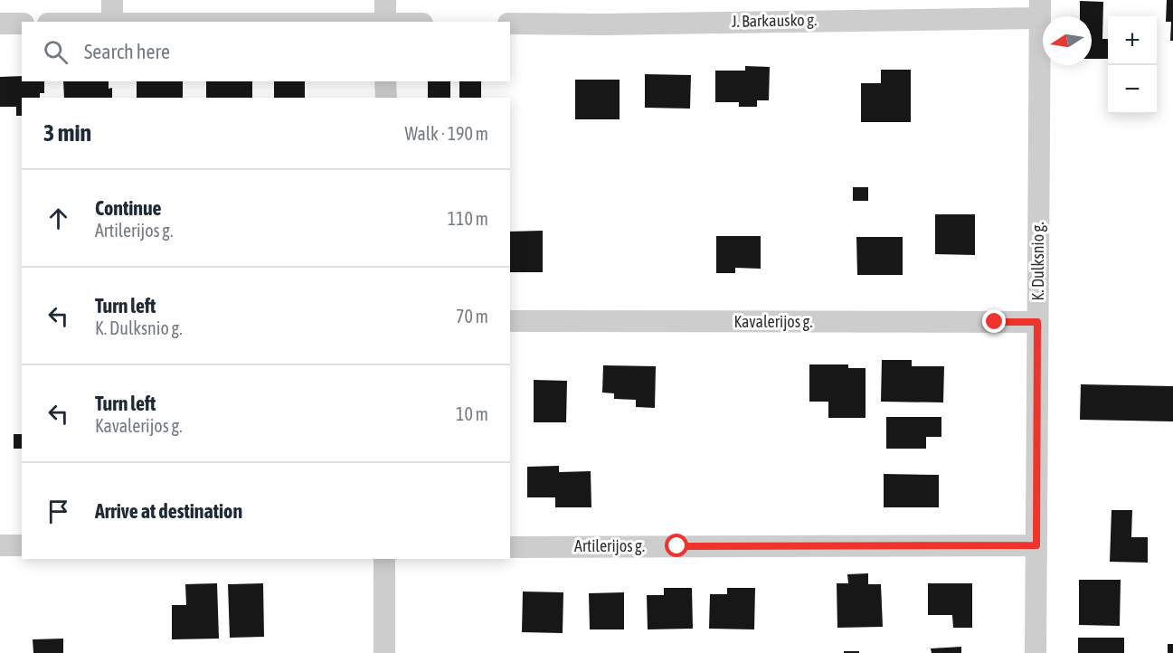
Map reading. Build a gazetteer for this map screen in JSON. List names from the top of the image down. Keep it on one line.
{"streets":{"street":["J. Barkausko g.","K. Dulksnio g.","Kavalerijos g.","Artilerijos g."]},"crossings":[["J. Barkausko g.","K. Dulksnio g."],["K. Dulksnio g.","Kavalerijos g."],["K. Dulksnio g.","Artilerijos g."]],"north":"left","page":{"map_buttons":["+","−"],"search":"Search here","heading":["3 min","Walk · 190 m"],"list":[["Continue","Artilerijos g.","110 m"],["Turn left","K. Dulksnio g.","70 m"],["Turn left","Kavalerijos g.","10 m"],"Arrive at destination"]}}
